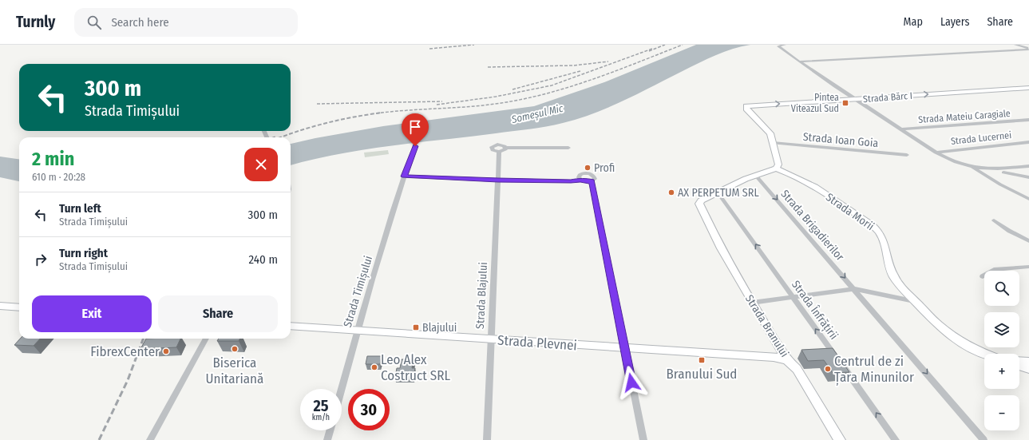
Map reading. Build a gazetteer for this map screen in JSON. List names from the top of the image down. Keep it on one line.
{"streets":{"street":["Strada Bărc I","Strada Mateiu Caragiale","Strada Lucernei","Strada Ioan Goia","Strada Morii","Strada Brigadierilor","Strada Timișului","Strada Blajului","Strada Înfrățirii","Strada Branului","Strada Plevnei"]},"crossings":[["Strada Bărc I","Strada Ioan Goia"],["Strada Timișului","Strada Plevnei"],["Strada Blajului","Strada Plevnei"],["Strada Înfrățirii","Strada Branului"],["Strada Branului","Strada Plevnei"]],"one_way":["Strada Brigadierilor","Strada Înfrățirii"],"water":["Someșul Mic"],"places":{"transit":["Pintea Viteazul Sud","Blajului","Branului Sud"],"other":["Profi","AX PERPETUM SRL","Biserica Unitariană","FibrexCenter","Leo Alex Costruct SRL","Centrul de zi Țara Minunilor"]},"page":{"header":"Turnly","search":"Search here","nav":["Map","Layers","Share"],"turn":["300 m","Strada Timișului"],"heading":["2 min","610 m · 20:28"],"list":[{"name":"Turn left","note":"Strada Timișului","value":"300 m"},{"name":"Turn right","note":"Strada Timișului","value":"240 m"}],"map_buttons":["+","−"],"buttons":["Exit","Share"],"speed":"25 km/h","limit":"30"}}
